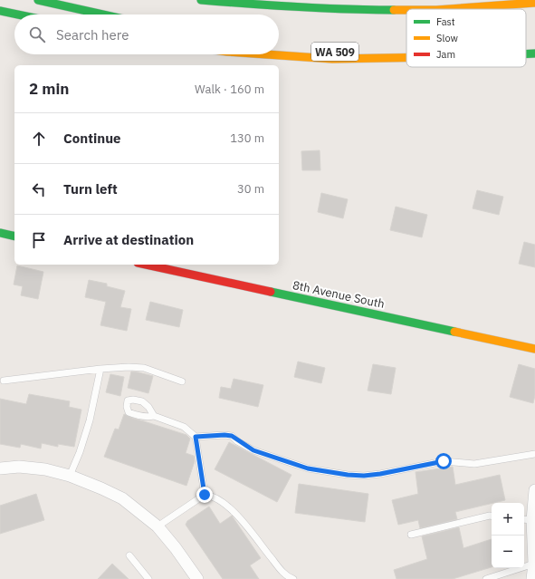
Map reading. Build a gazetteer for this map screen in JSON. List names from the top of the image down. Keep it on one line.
{"streets":{"main road":["WA 509","8th Avenue South"]},"legend":["Fast","Slow","Jam"],"page":{"search":"Search here","heading":["2 min","Walk · 160 m"],"list":[["Continue","130 m"],["Turn left","30 m"],"Arrive at destination"],"map_buttons":["+","−"]}}
